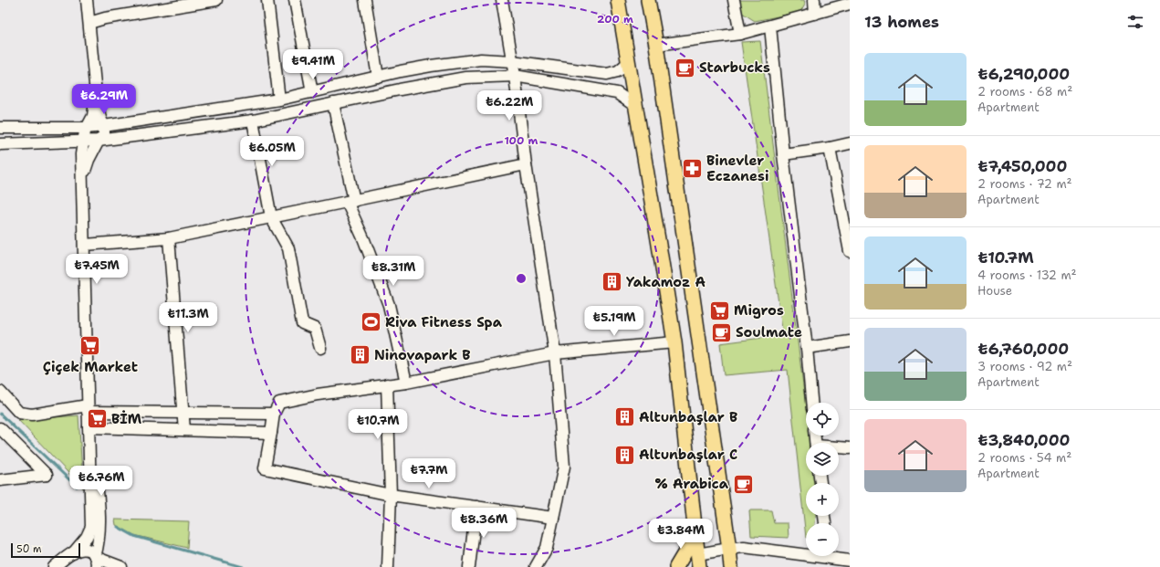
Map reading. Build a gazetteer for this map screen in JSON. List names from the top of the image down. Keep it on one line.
{"places":{"cafe":["Starbucks","Soulmate","% Arabica"],"pharmacy":["Binevler Eczanesi"],"building":["Yakamoz A","Ninovapark B","Altunbaşlar B","Altunbaşlar C"],"supermarket":["Migros","Çiçek Market","BİM"],"sports":["Riva Fitness Spa"]},"scale_bar":"50 m","page":{"heading":"13 homes","list":[{"name":"₺6,290,000","note":"2 rooms · 68 m² · Apartment"},{"name":"₺7,450,000","note":"2 rooms · 72 m² · Apartment"},{"name":"₺10.7M","note":"4 rooms · 132 m² · House"},{"name":"₺6,760,000","note":"3 rooms · 92 m² · Apartment"},{"name":"₺3,840,000","note":"2 rooms · 54 m² · Apartment"}],"price":["₺9.41M","₺6.29M","₺6.22M","₺6.05M","₺7.45M","₺8.31M","₺11.3M","₺5.19M","₺10.7M","₺7.7M","₺6.76M","₺8.36M","₺3.84M"],"map_buttons":["+","−"],"scale":"50 m"},"rings":["200 m","100 m"]}
